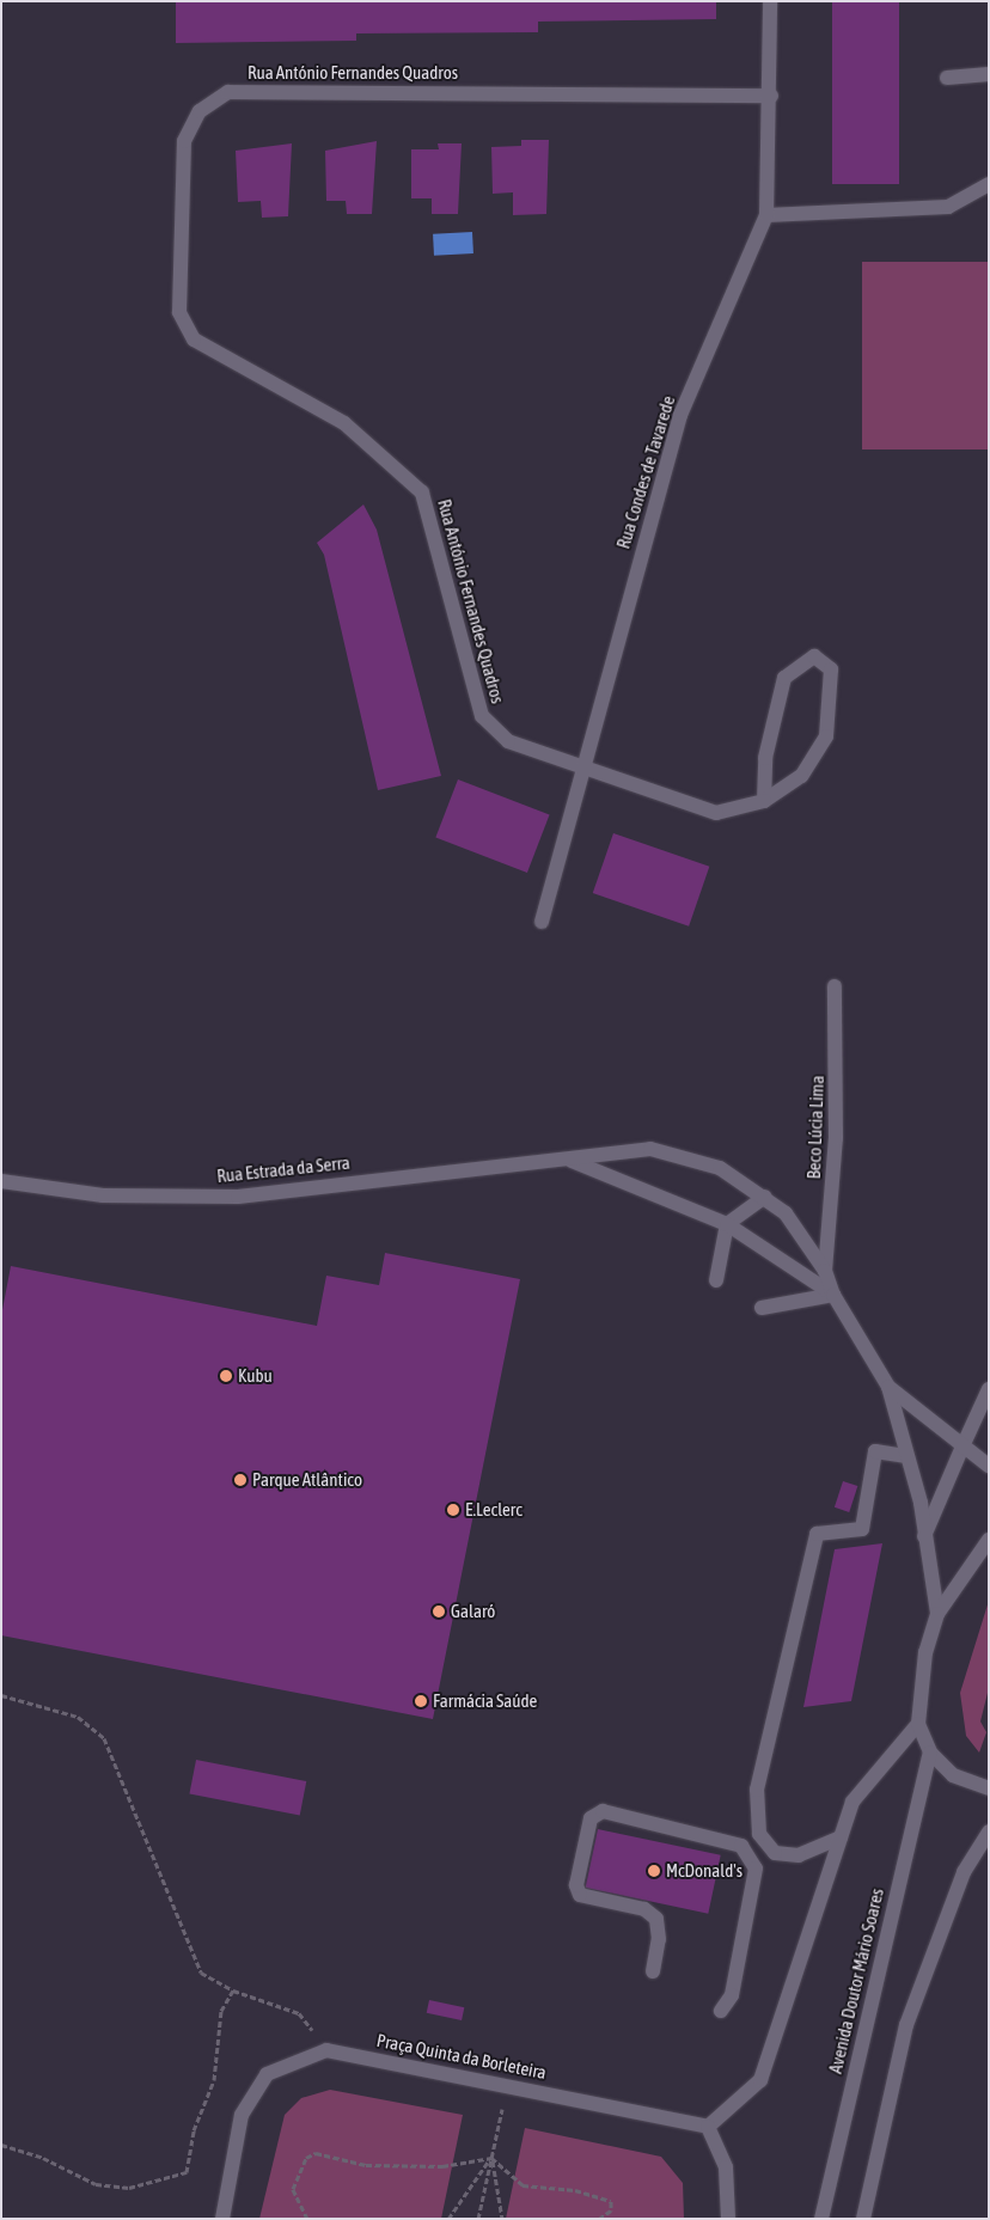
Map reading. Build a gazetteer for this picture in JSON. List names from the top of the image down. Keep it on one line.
{"streets":{"street":["Rua António Fernandes Quadros","Rua Condes de Tavarede","Beco Lúcia Lima","Rua Estrada da Serra","Avenida Doutor Mário Soares","Praça Quinta da Borleteira"]},"crossings":[["Rua António Fernandes Quadros","Rua Condes de Tavarede"],["Beco Lúcia Lima","Rua Estrada da Serra"]],"places":["Kubu","Parque Atlântico","E.Leclerc","Galaró","Farmácia Saúde","McDonald's"]}
